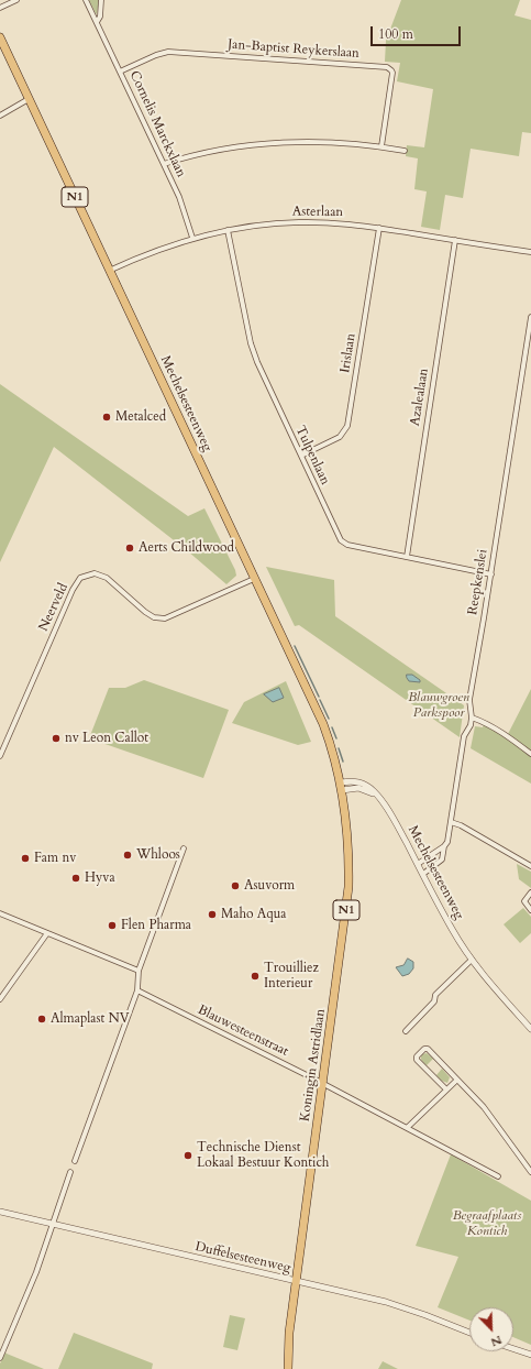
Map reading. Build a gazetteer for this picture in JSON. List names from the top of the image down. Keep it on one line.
{"streets":{"main road":["N1","Mechelsesteenweg","Koningin Astridlaan"],"street":["Jan-Baptist Reykerslaan","Cornelis Marckxlaan","Asterlaan","Irislaan","Azalealaan","Tulpenlaan","Reepkenslei","Neerveld","Blauwesteenstraat","Duffelsesteenweg"]},"crossings":[["Jan-Baptist Reykerslaan","Cornelis Marckxlaan"],["Cornelis Marckxlaan","Asterlaan"],["Asterlaan","Irislaan"],["Asterlaan","Azalealaan"],["Asterlaan","Mechelsesteenweg"],["Asterlaan","Tulpenlaan"],["Irislaan","Tulpenlaan"],["Azalealaan","Tulpenlaan"],["Mechelsesteenweg","Reepkenslei"],["Mechelsesteenweg","Neerveld"],["Mechelsesteenweg","Koningin Astridlaan"],["Tulpenlaan","Reepkenslei"],["Blauwesteenstraat","Koningin Astridlaan"],["Koningin Astridlaan","Duffelsesteenweg"]],"parks":["Blauwgroen Parkspoor","Begraafplaats Kontich"],"places":["Metalced","Aerts Childwood","nv Leon Callot","Whloos","Fam nv","Hyva","Asuvorm","Maho Aqua","Flen Pharma","Trouilliez Interieur","Almaplast NV","Technische Dienst Lokaal Bestuur Kontich"],"scale_bar":"100 m","north":"bottom right"}
